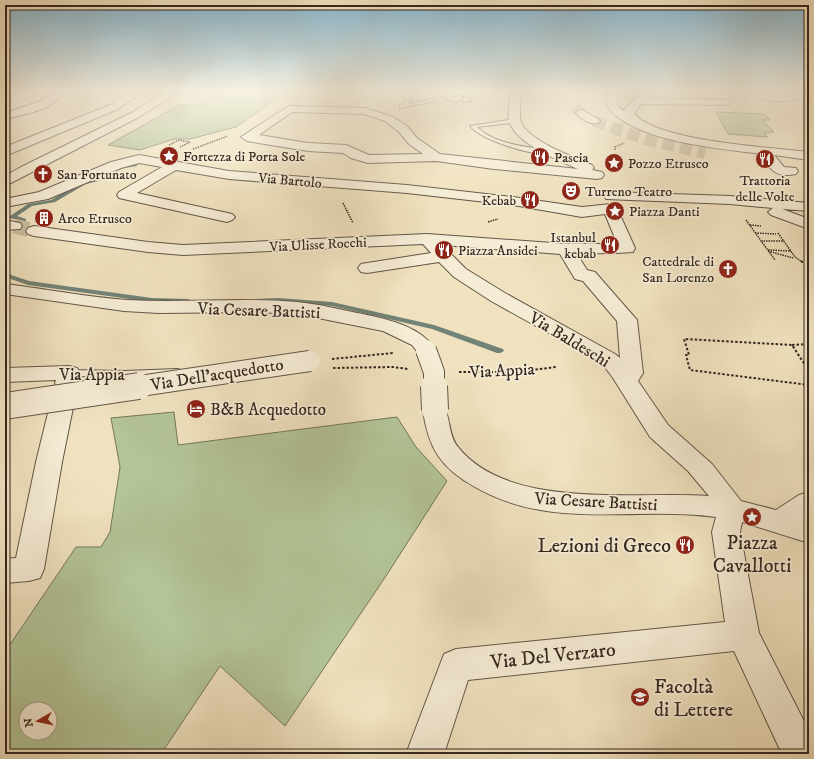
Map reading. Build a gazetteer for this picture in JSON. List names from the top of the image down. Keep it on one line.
{"streets":{"street":["Via Bartolo","Via Ulisse Rocchi","Via Cesare Battisti","Via Baldeschi","Via Appia","Via Dell'acquedotto","Via Del Verzaro"]},"crossings":[["Via Bartolo","Via Ulisse Rocchi"],["Via Ulisse Rocchi","Via Baldeschi"],["Via Cesare Battisti","Via Baldeschi"]],"places":{"place":["Fortezza di Porta Sole","Pozzo Etrusco","Piazza Danti","Piazza Cavallotti"],"restaurant":["Pascia","Trattoria delle Volte","Kebab","Istanbul kebab","Piazza Ansidei","Lezioni di Greco"],"church":["San Fortunato","Cattedrale di San Lorenzo"],"theatre":["Turreno Teatro"],"building":["Arco Etrusco"],"hotel":["B&B Acquedotto"],"school or university":["Facoltà di Lettere"]},"north":"left"}
